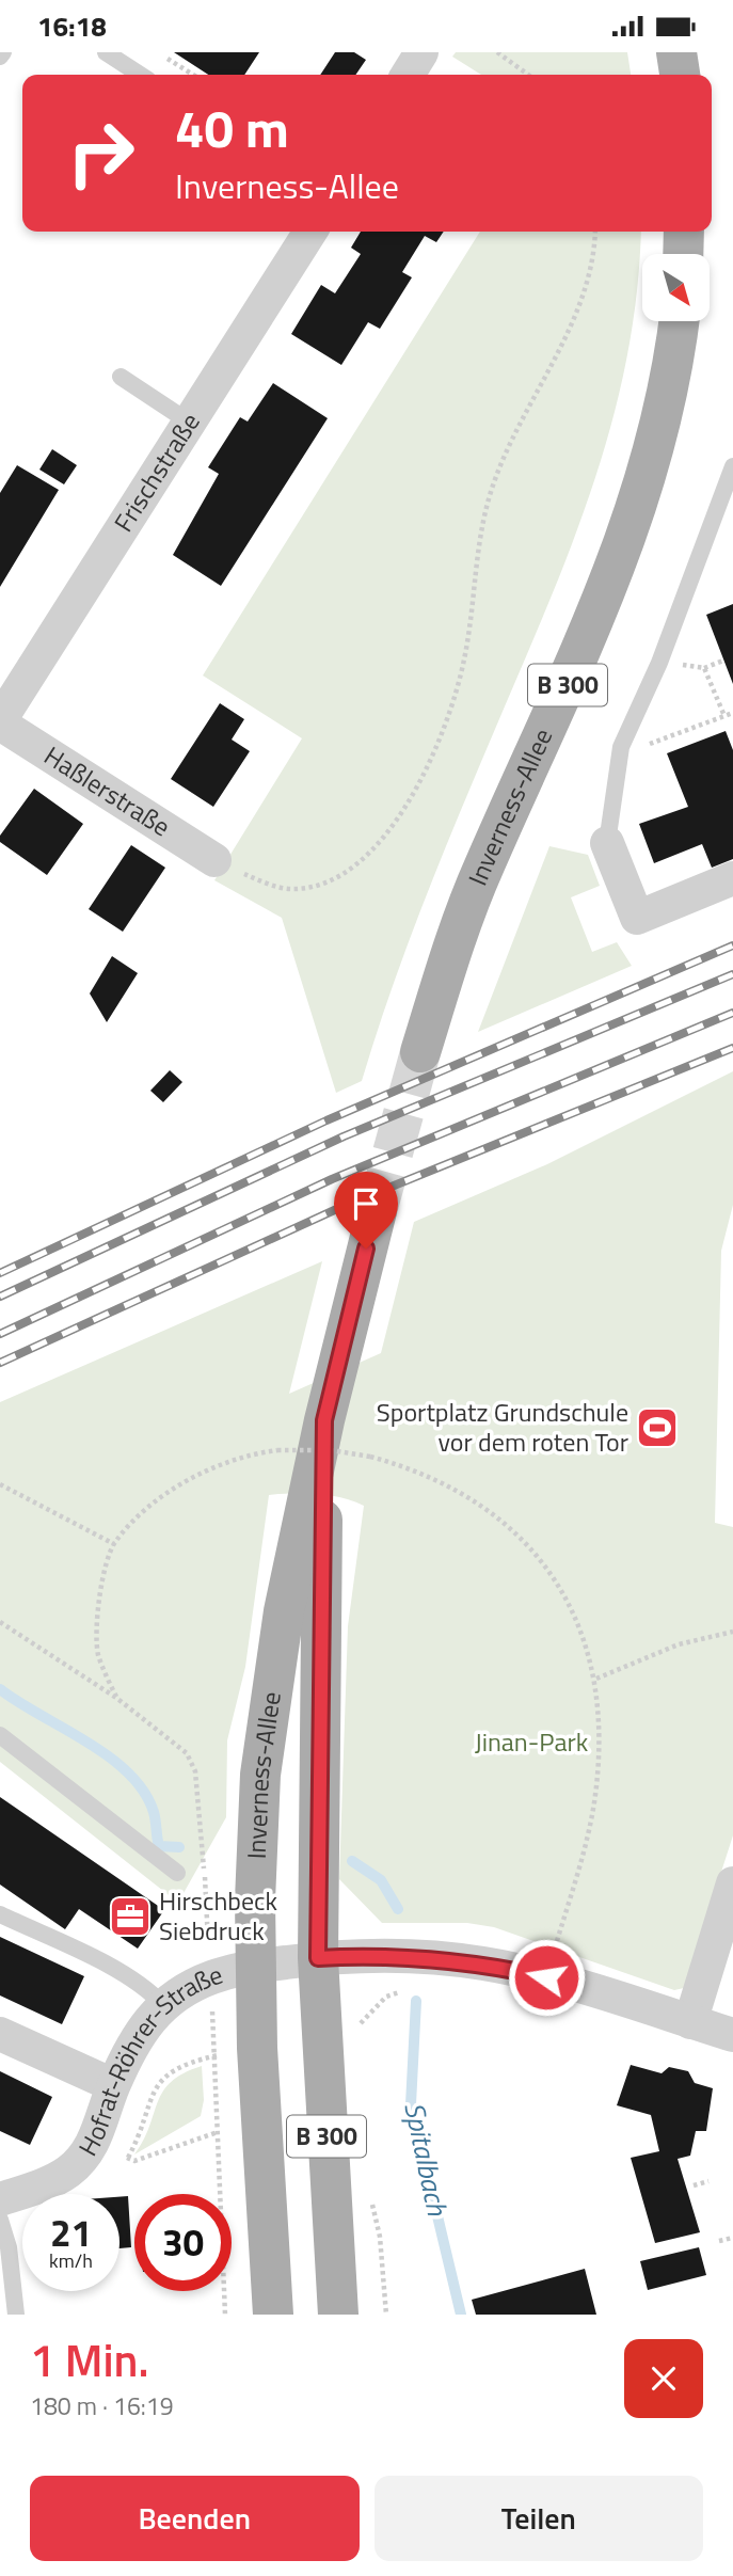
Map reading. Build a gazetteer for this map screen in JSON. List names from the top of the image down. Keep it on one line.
{"streets":{"main road":["B 300","Inverness-Allee"],"street":["Frischstraße","Haßlerstraße","Hofrat-Röhrer-Straße"]},"crossings":[["Frischstraße","Haßlerstraße"],["Inverness-Allee","Hofrat-Röhrer-Straße"]],"water":["Spitalbach"],"parks":["Jinan-Park"],"places":{"sports":["Sportplatz Grundschule vor dem roten Tor"],"office":["Hirschbeck Siebdruck"]},"north":"bottom right","page":{"status":"16:18","turn":["40 m","Inverness-Allee"],"speed":"21 km/h","limit":"30","heading":["1 Min.","180 m · 16:19"],"buttons":["Beenden","Teilen"]}}
